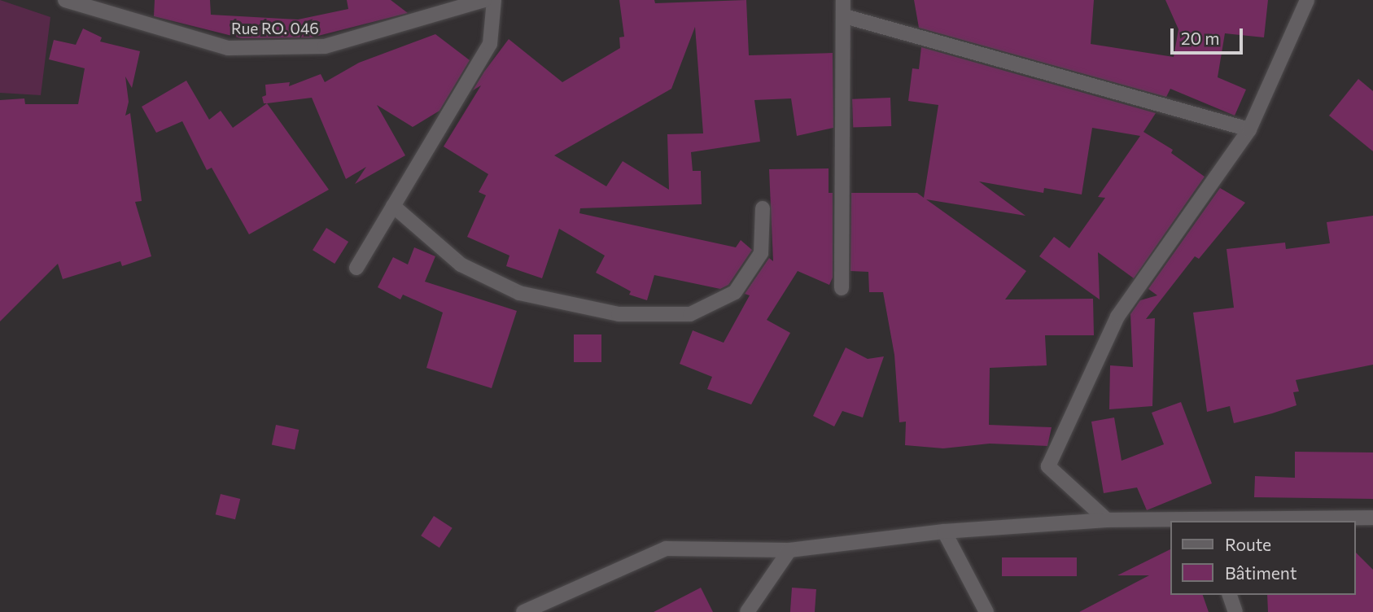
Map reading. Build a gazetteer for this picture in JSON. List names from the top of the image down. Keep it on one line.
{"streets":{"street":["Rue RO. 046"]},"legend":["Route","Bâtiment"],"scale_bar":"20 m"}
